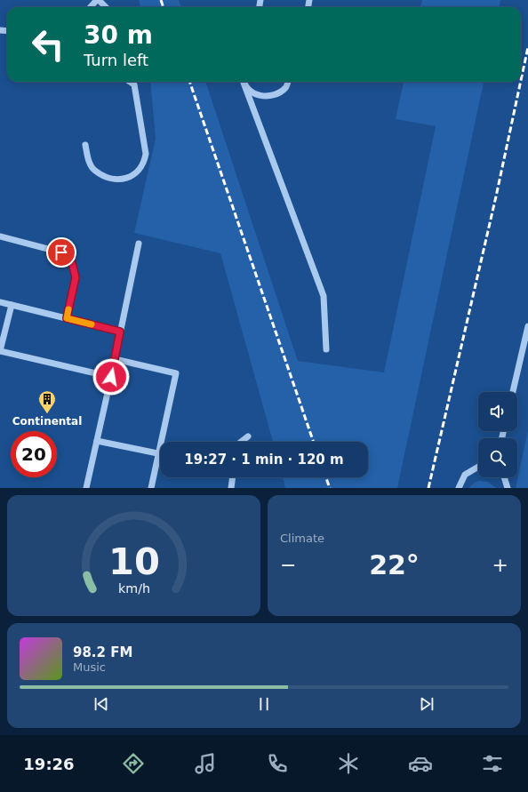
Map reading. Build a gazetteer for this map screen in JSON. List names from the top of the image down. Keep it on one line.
{"places":{"building":["Continental"]},"page":{"turn":["30 m","Turn left"],"limit":"20","trip":"19:27 · 1 min · 120 m","tile":"Climate","heat":["−","22°","+"],"song":["98.2 FM","Music"],"tabs":"19:26","gauge":["10","km/h"]}}
